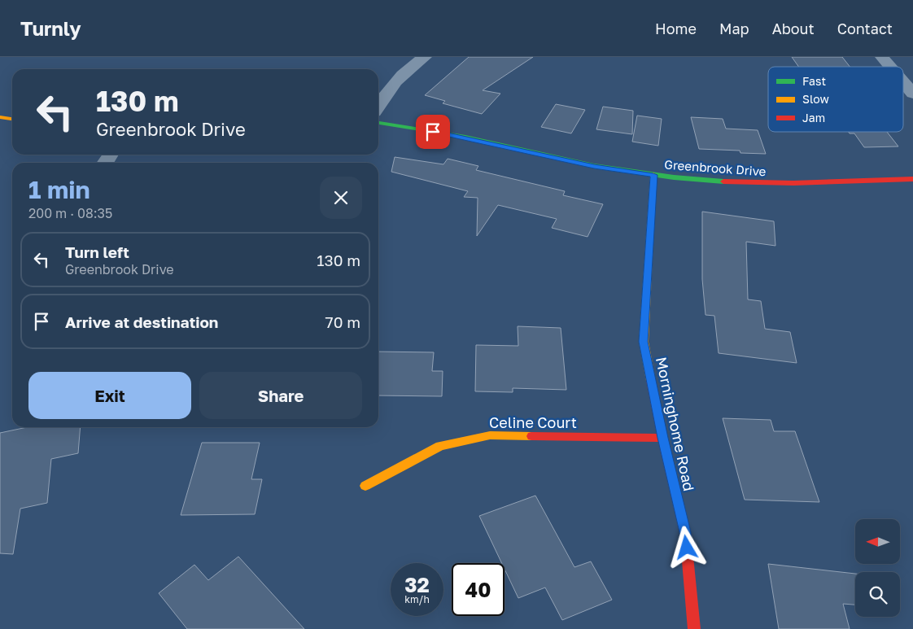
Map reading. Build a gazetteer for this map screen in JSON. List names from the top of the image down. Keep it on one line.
{"streets":{"street":["Greenbrook Drive","Celine Court","Morninghome Road"]},"crossings":[["Greenbrook Drive","Morninghome Road"],["Celine Court","Morninghome Road"]],"legend":["Fast","Slow","Jam"],"north":"left","page":{"header":"Turnly","nav":["Home","Map","About","Contact"],"turn":["130 m","Greenbrook Drive"],"heading":["1 min","200 m · 08:35"],"list":[{"name":"Turn left","note":"Greenbrook Drive","value":"130 m"},{"name":"Arrive at destination","value":"70 m"}],"buttons":["Exit","Share"],"speed":"32 km/h","limit":"40"}}
